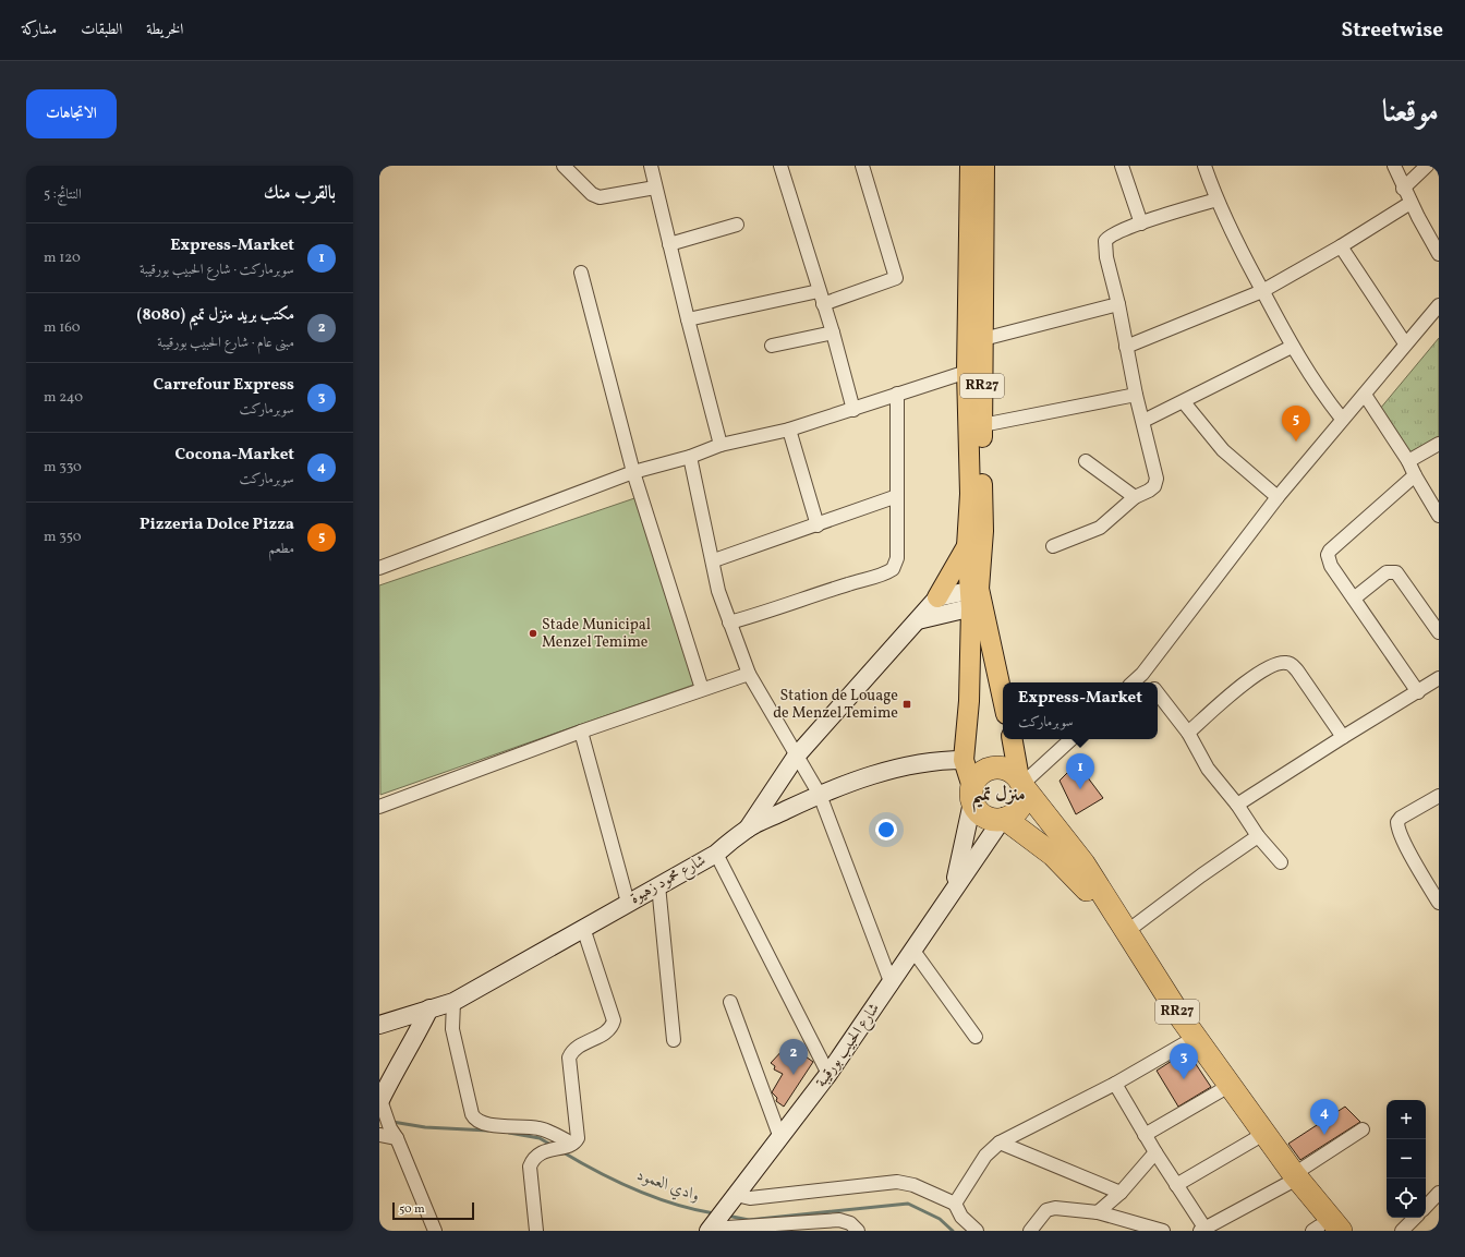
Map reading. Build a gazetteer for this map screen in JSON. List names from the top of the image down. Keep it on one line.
{"streets":{"highway":["RR27"],"main road":["شارع محمود زهيوة","شارع الحبيب بورقيبة"]},"crossings":[["RR27","شارع محمود زهيوة"],["RR27","شارع الحبيب بورقيبة"]],"districts":["منزل تميم"],"water":["وادي العمود"],"places":{"other":["Stade Municipal Menzel Temime"],"transit":["Station de Louage de Menzel Temime"]},"scale_bar":"50 m","page":{"header":"Streetwise","nav":["الخريطة","الطبقات","مشاركة"],"title":"موقعنا","buttons":"الاتجاهات","heading":["بالقرب منك","النتائج: 5"],"list":[{"mark":"1","name":"Express-Market","note":"سوبرماركت · شارع الحبيب بورقيبة","value":"120 m"},{"mark":"2","name":"مكتب بريد منزل تميم (8080)","note":"مبنى عام · شارع الحبيب بورقيبة","value":"160 m"},{"mark":"3","name":"Carrefour Express","note":"سوبرماركت","value":"240 m"},{"mark":"4","name":"Cocona-Market","note":"سوبرماركت","value":"330 m"},{"mark":"5","name":"Pizzeria Dolce Pizza","note":"مطعم","value":"350 m"}],"pins":["5","1","2","3","4"],"popup":["Express-Market","سوبرماركت"],"map_buttons":["+","−"],"scale":"50 m"}}
